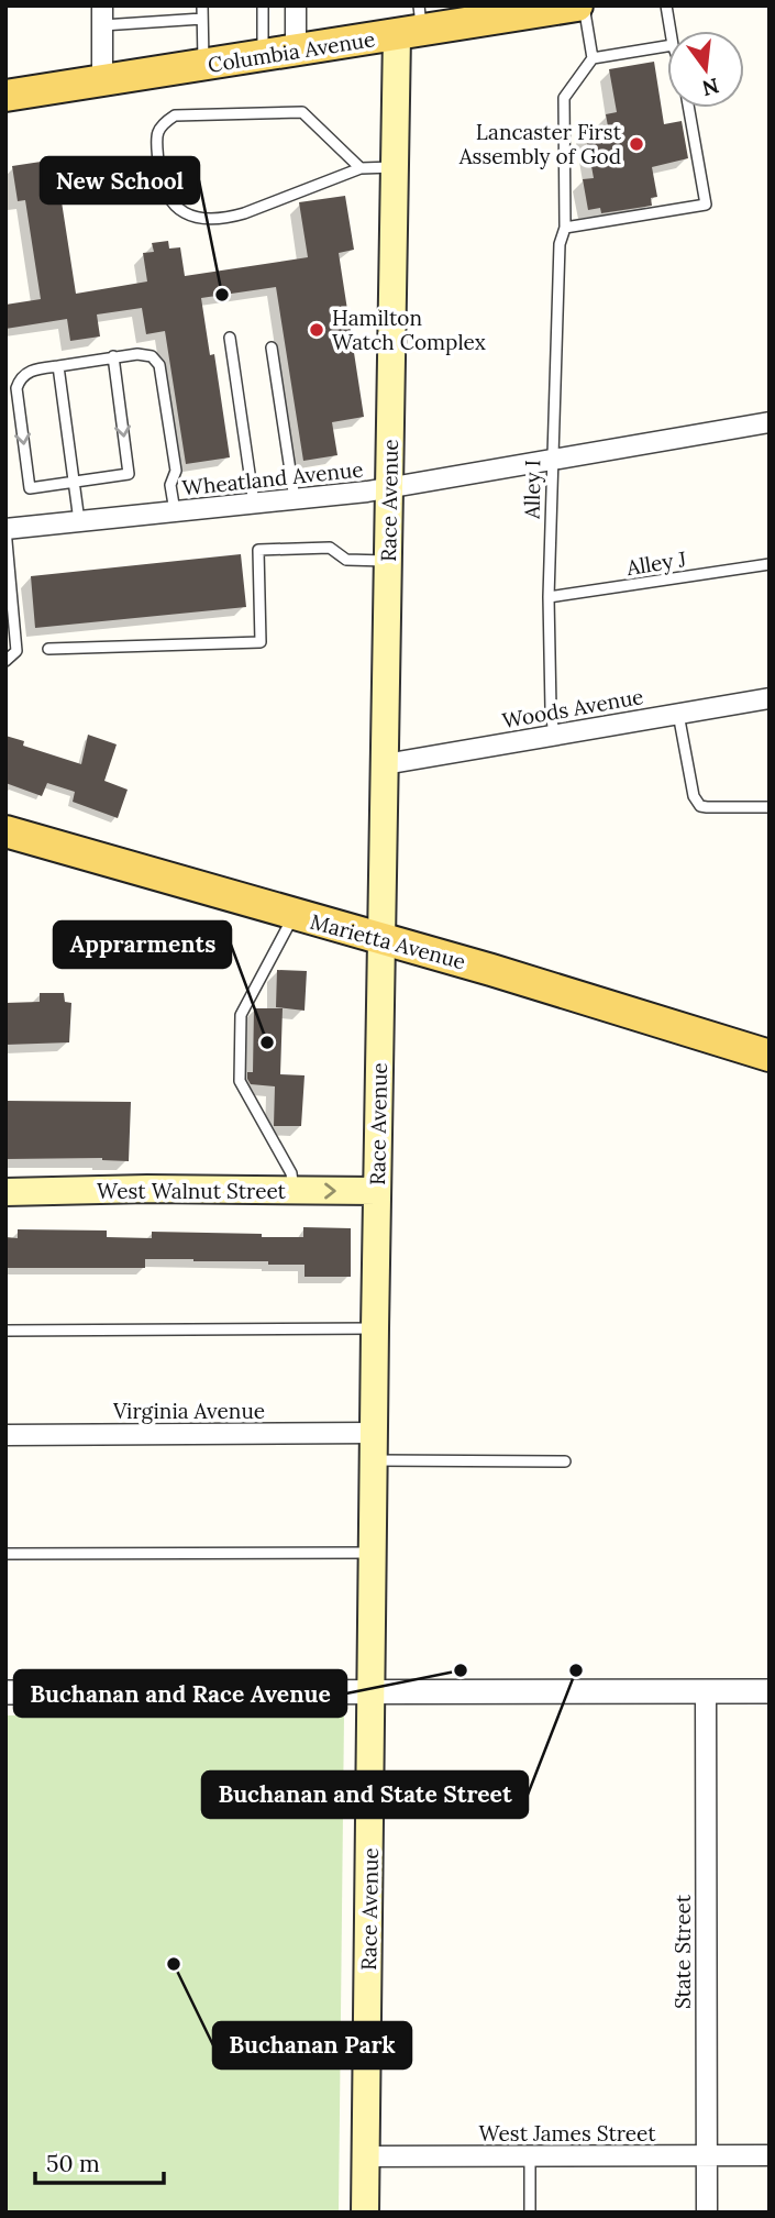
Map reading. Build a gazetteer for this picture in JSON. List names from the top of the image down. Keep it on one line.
{"streets":{"main road":["Columbia Avenue","Race Avenue","Marietta Avenue","West Walnut Street"],"street":["Wheatland Avenue","Woods Avenue","Virginia Avenue","State Street","West James Street"],"lane":["Alley I","Alley J"]},"crossings":[["Columbia Avenue","Race Avenue"],["Wheatland Avenue","Alley I"],["Wheatland Avenue","Race Avenue"],["Alley I","Alley J"],["Alley I","Woods Avenue"],["Race Avenue","Woods Avenue"],["Race Avenue","Marietta Avenue"],["Race Avenue","West Walnut Street"],["Race Avenue","Virginia Avenue"],["Race Avenue","West James Street"],["State Street","West James Street"]],"places":["Lancaster First Assembly of God","New School","Hamilton Watch Complex","Apprarments","Buchanan and Race Avenue","Buchanan and State Street","Buchanan Park"],"scale_bar":"50 m","north":"bottom"}
